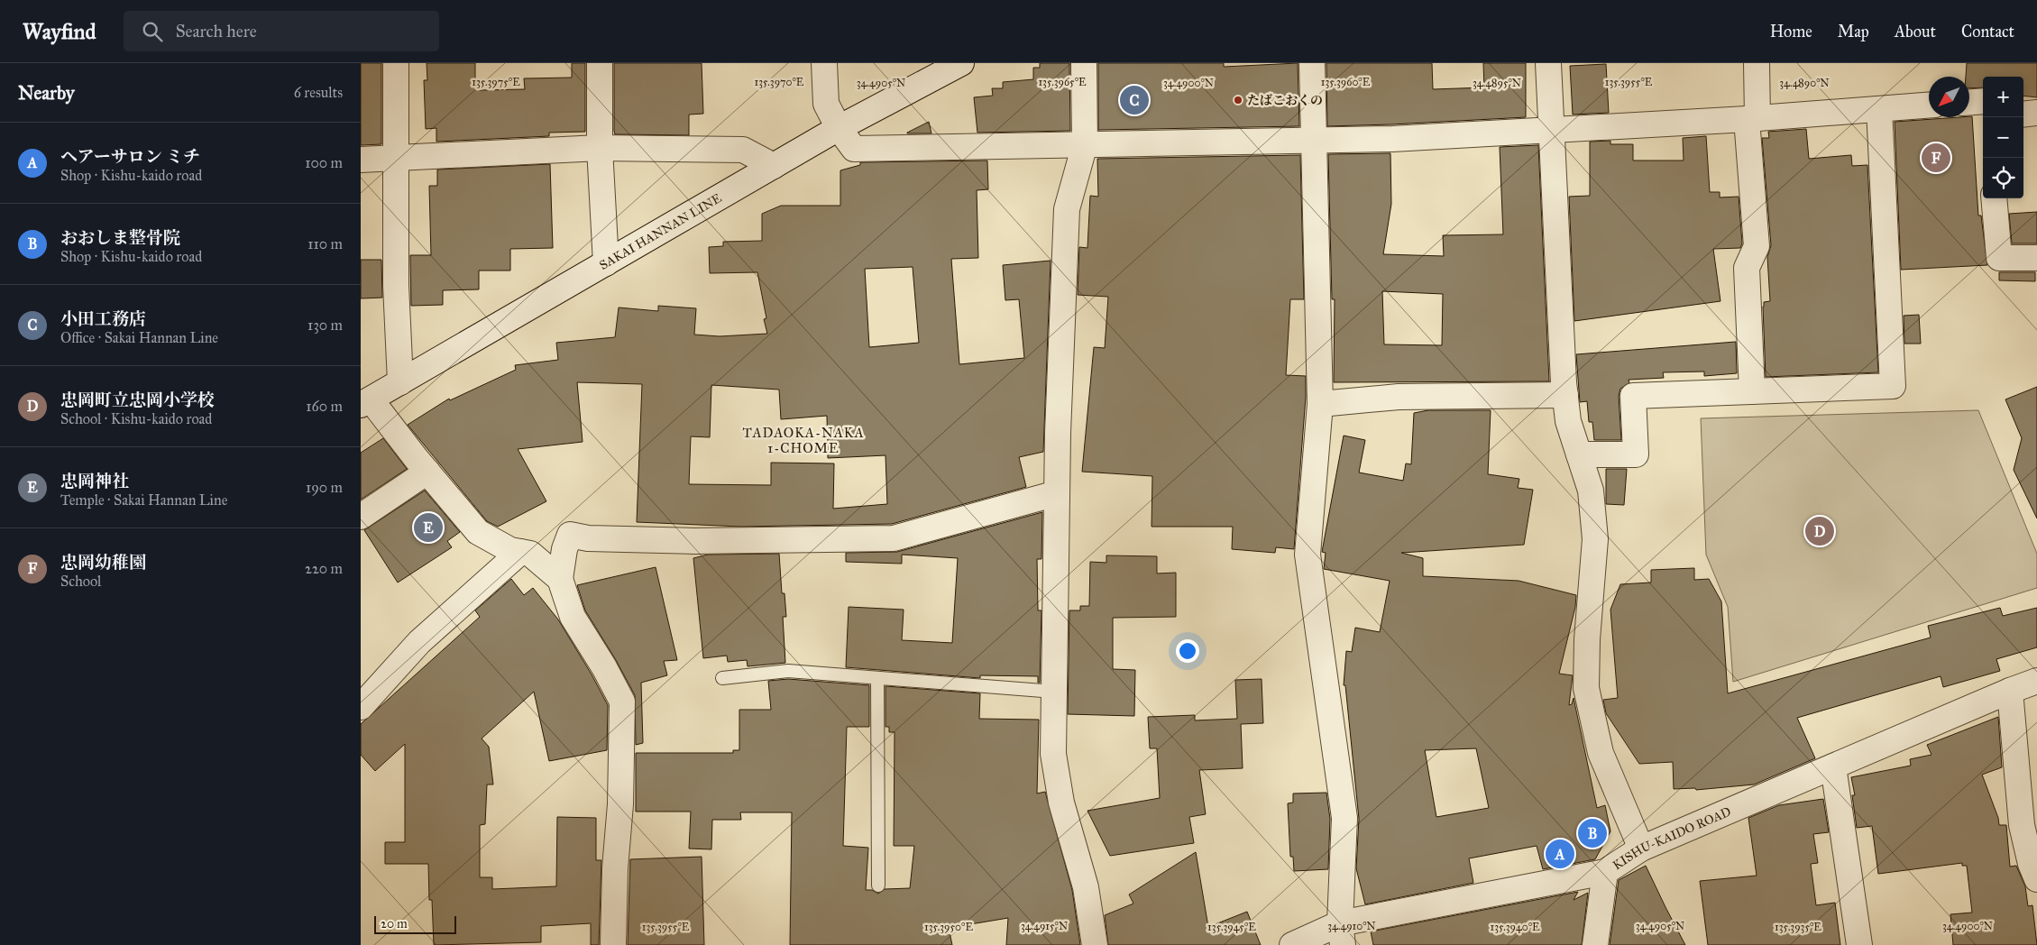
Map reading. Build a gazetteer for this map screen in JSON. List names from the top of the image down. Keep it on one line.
{"streets":{"street":["SAKAI HANNAN LINE","KISHU-KAIDO ROAD"]},"districts":["TADAOKA-NAKA 1-CHOME"],"places":["たばこおくの"],"scale_bar":"20 m","north":"bottom left","page":{"header":"Wayfind","search":"Search here","nav":["Home","Map","About","Contact"],"heading":["Nearby","6 results"],"map_buttons":["+","−"],"pins":["C","F","E","D","B","A"],"list":[{"mark":"A","name":"ヘアーサロン ミチ","note":"Shop · Kishu-kaido road","value":"100 m"},{"mark":"B","name":"おおしま整骨院","note":"Shop · Kishu-kaido road","value":"110 m"},{"mark":"C","name":"小田工務店","note":"Office · Sakai Hannan Line","value":"130 m"},{"mark":"D","name":"忠岡町立忠岡小学校","note":"School · Kishu-kaido road","value":"160 m"},{"mark":"E","name":"忠岡神社","note":"Temple · Sakai Hannan Line","value":"190 m"},{"mark":"F","name":"忠岡幼稚園","note":"School","value":"220 m"}],"scale":"20 m"},"coordinates":["135.3975°E","135.3970°E","135.3965°E","135.3960°E","135.3955°E","34.4895°N","34.4905°N","34.4900°N","34.4890°N","34.4915°N","34.4910°N","135.3950°E","135.3945°E","135.3940°E","135.3935°E"]}
